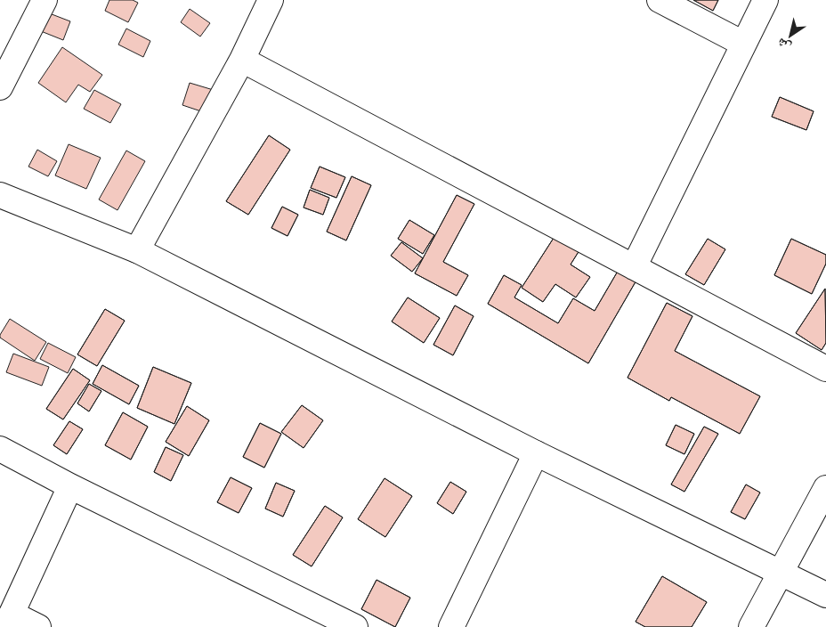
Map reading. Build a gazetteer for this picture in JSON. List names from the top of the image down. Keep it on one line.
{"north":"bottom left"}
